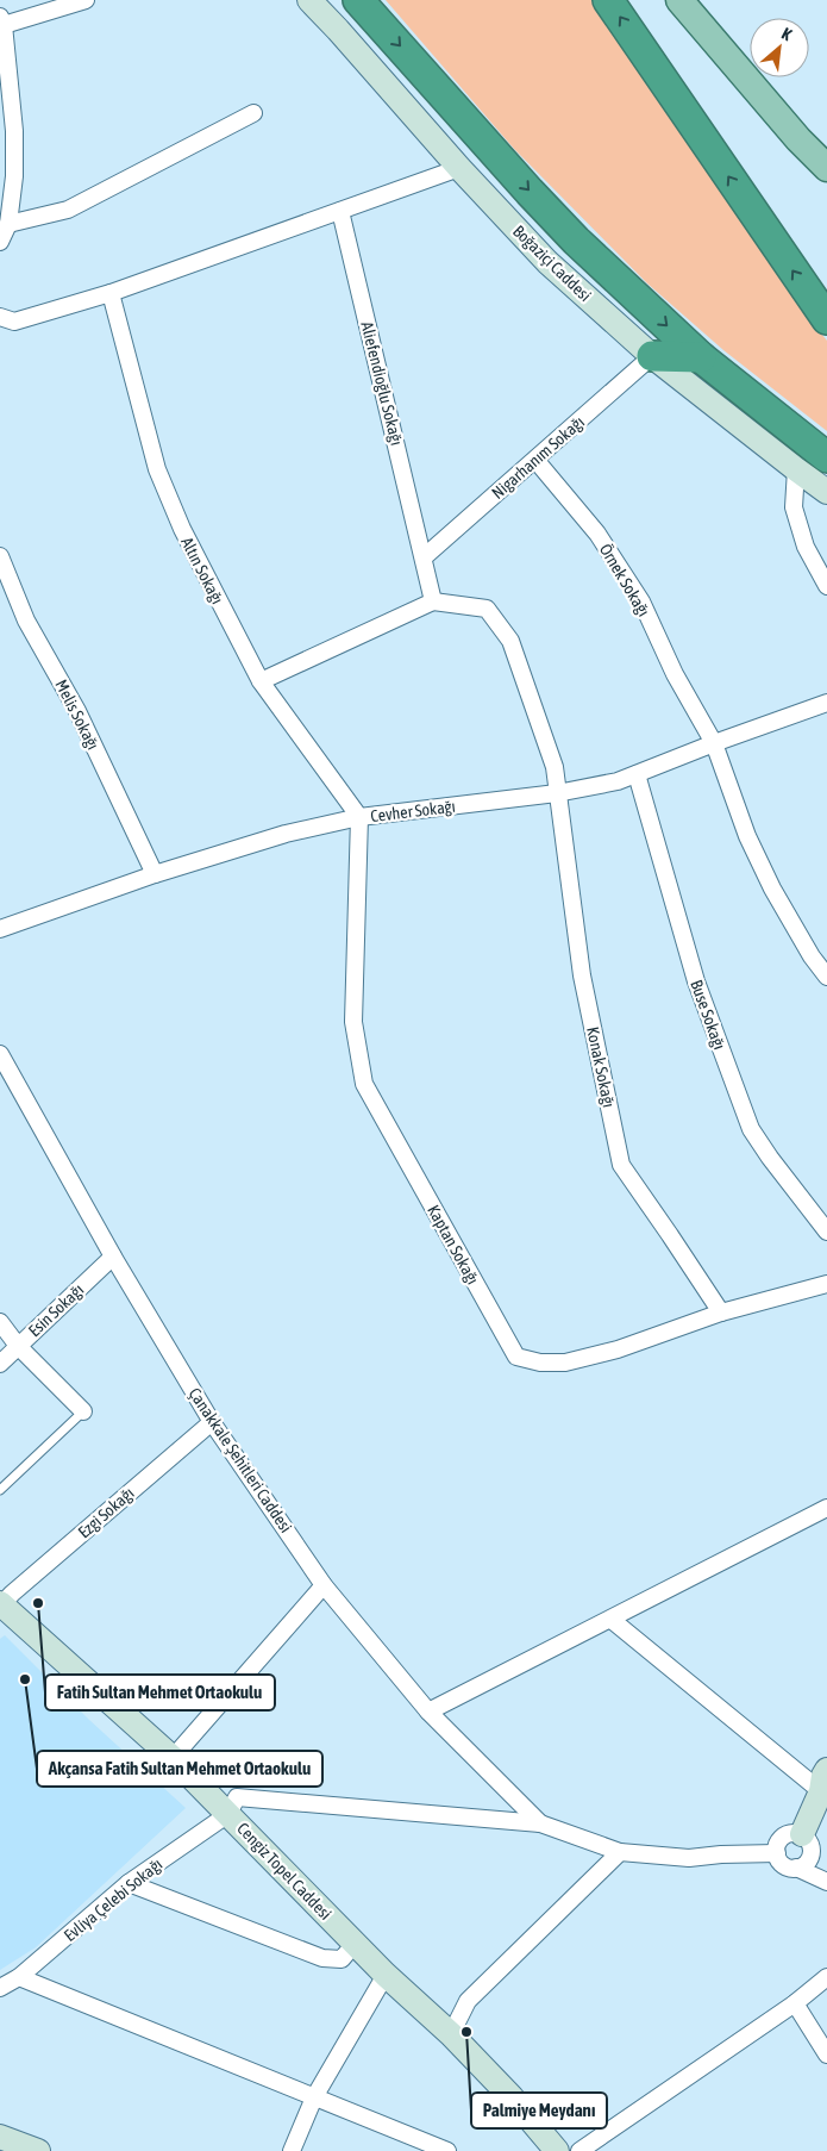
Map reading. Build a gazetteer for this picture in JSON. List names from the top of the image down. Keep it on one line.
{"streets":{"main road":["Boğaziçi Caddesi","Cengiz Topel Caddesi"],"street":["Aliefendioğlu Sokağı","Nigarhanım Sokağı","Altın Sokağı","Örnek Sokağı","Melis Sokağı","Cevher Sokağı","Buse Sokağı","Konak Sokağı","Kaptan Sokağı","Esin Sokağı","Çanakkale Şehitleri Caddesi","Ezgi Sokağı","Evliya Çelebi Sokağı"]},"crossings":[["Boğaziçi Caddesi","Nigarhanım Sokağı"],["Aliefendioğlu Sokağı","Nigarhanım Sokağı"],["Nigarhanım Sokağı","Örnek Sokağı"],["Altın Sokağı","Cevher Sokağı"],["Altın Sokağı","Kaptan Sokağı"],["Örnek Sokağı","Cevher Sokağı"],["Melis Sokağı","Cevher Sokağı"],["Cevher Sokağı","Buse Sokağı"],["Cevher Sokağı","Konak Sokağı"],["Cevher Sokağı","Kaptan Sokağı"],["Konak Sokağı","Kaptan Sokağı"],["Esin Sokağı","Çanakkale Şehitleri Caddesi"],["Çanakkale Şehitleri Caddesi","Ezgi Sokağı"],["Çanakkale Şehitleri Caddesi","Evliya Çelebi Sokağı"],["Ezgi Sokağı","Cengiz Topel Caddesi"],["Cengiz Topel Caddesi","Evliya Çelebi Sokağı"]],"places":["Fatih Sultan Mehmet Ortaokulu","Akçansa Fatih Sultan Mehmet Ortaokulu","Palmiye Meydanı"],"north":"top right"}
